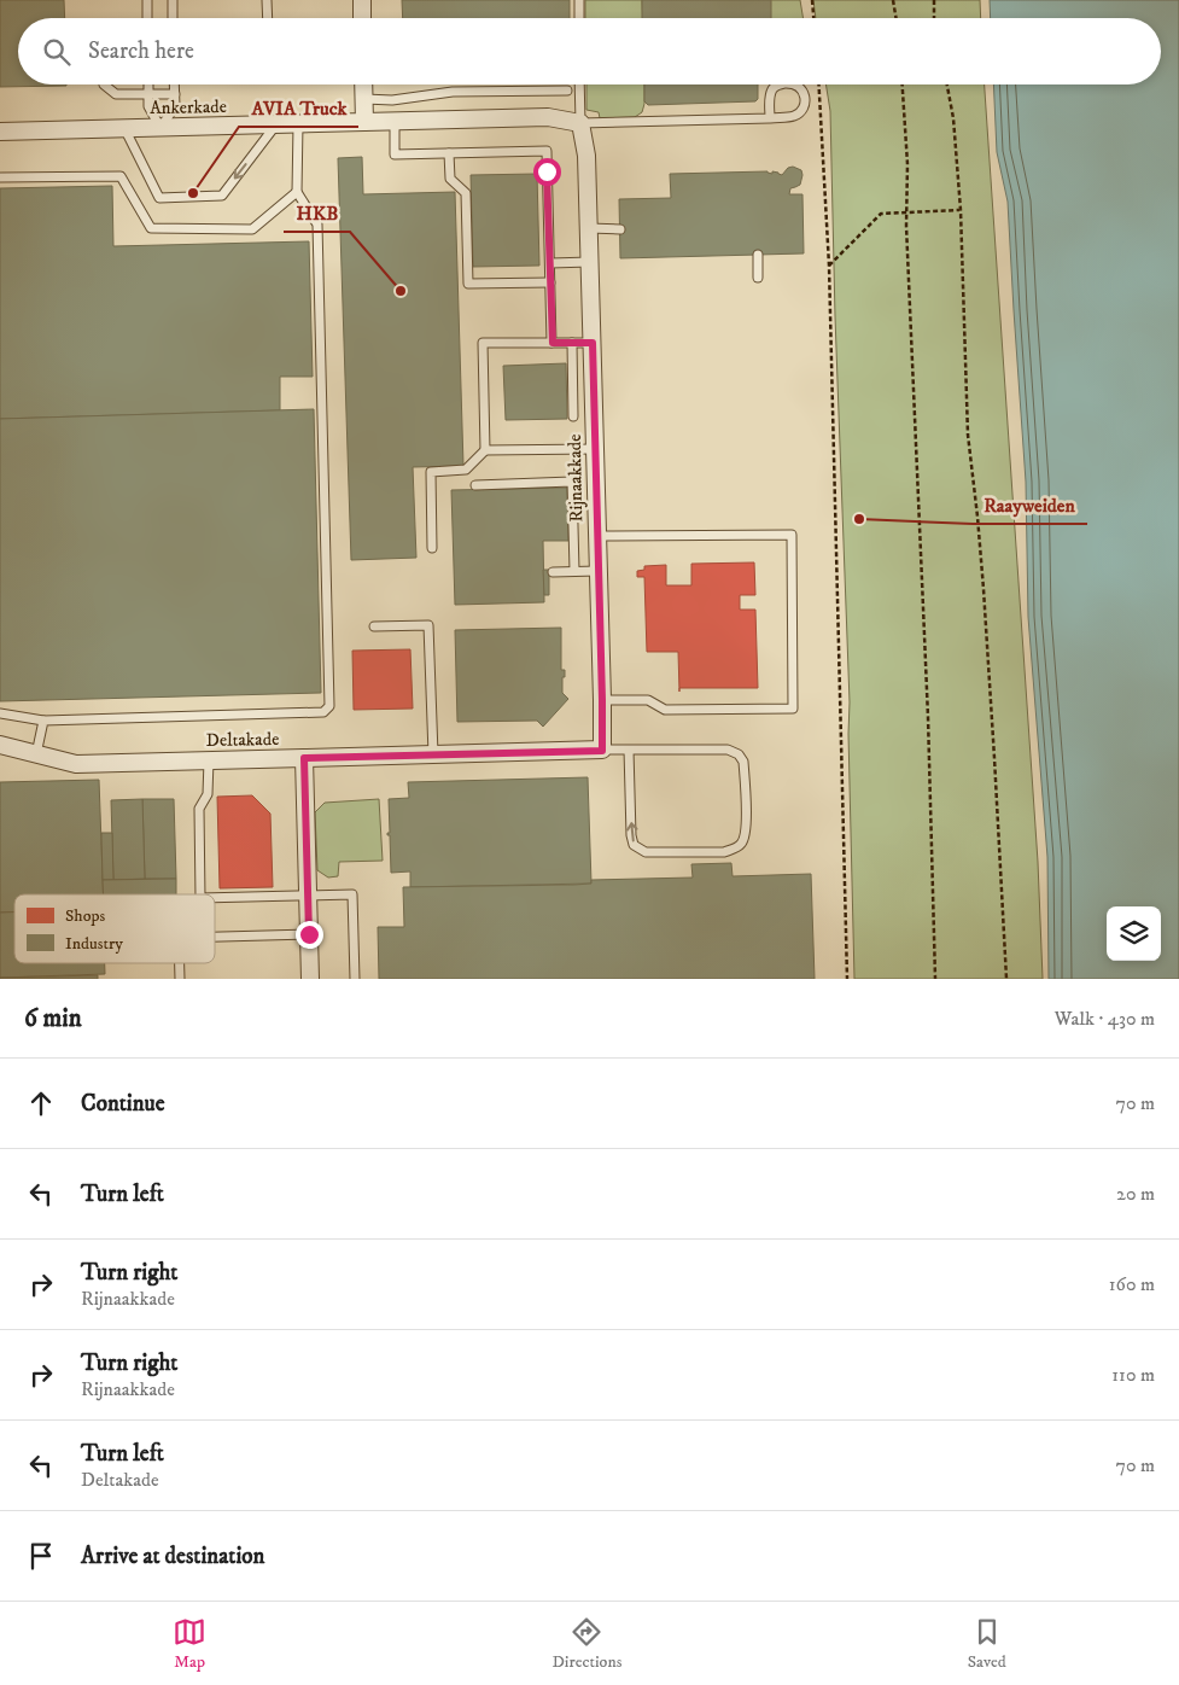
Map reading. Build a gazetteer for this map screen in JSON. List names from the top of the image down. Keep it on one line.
{"streets":{"street":["Ankerkade","Rijnaakkade","Deltakade"]},"places":["AVIA Truck","HKB","Raayweiden"],"legend":["Shops","Industry"],"page":{"search":"Search here","heading":["6 min","Walk · 430 m"],"list":[["Continue","70 m"],["Turn left","20 m"],["Turn right","Rijnaakkade","160 m"],["Turn right","Rijnaakkade","110 m"],["Turn left","Deltakade","70 m"],"Arrive at destination"],"nav":["Map","Directions","Saved"]}}
